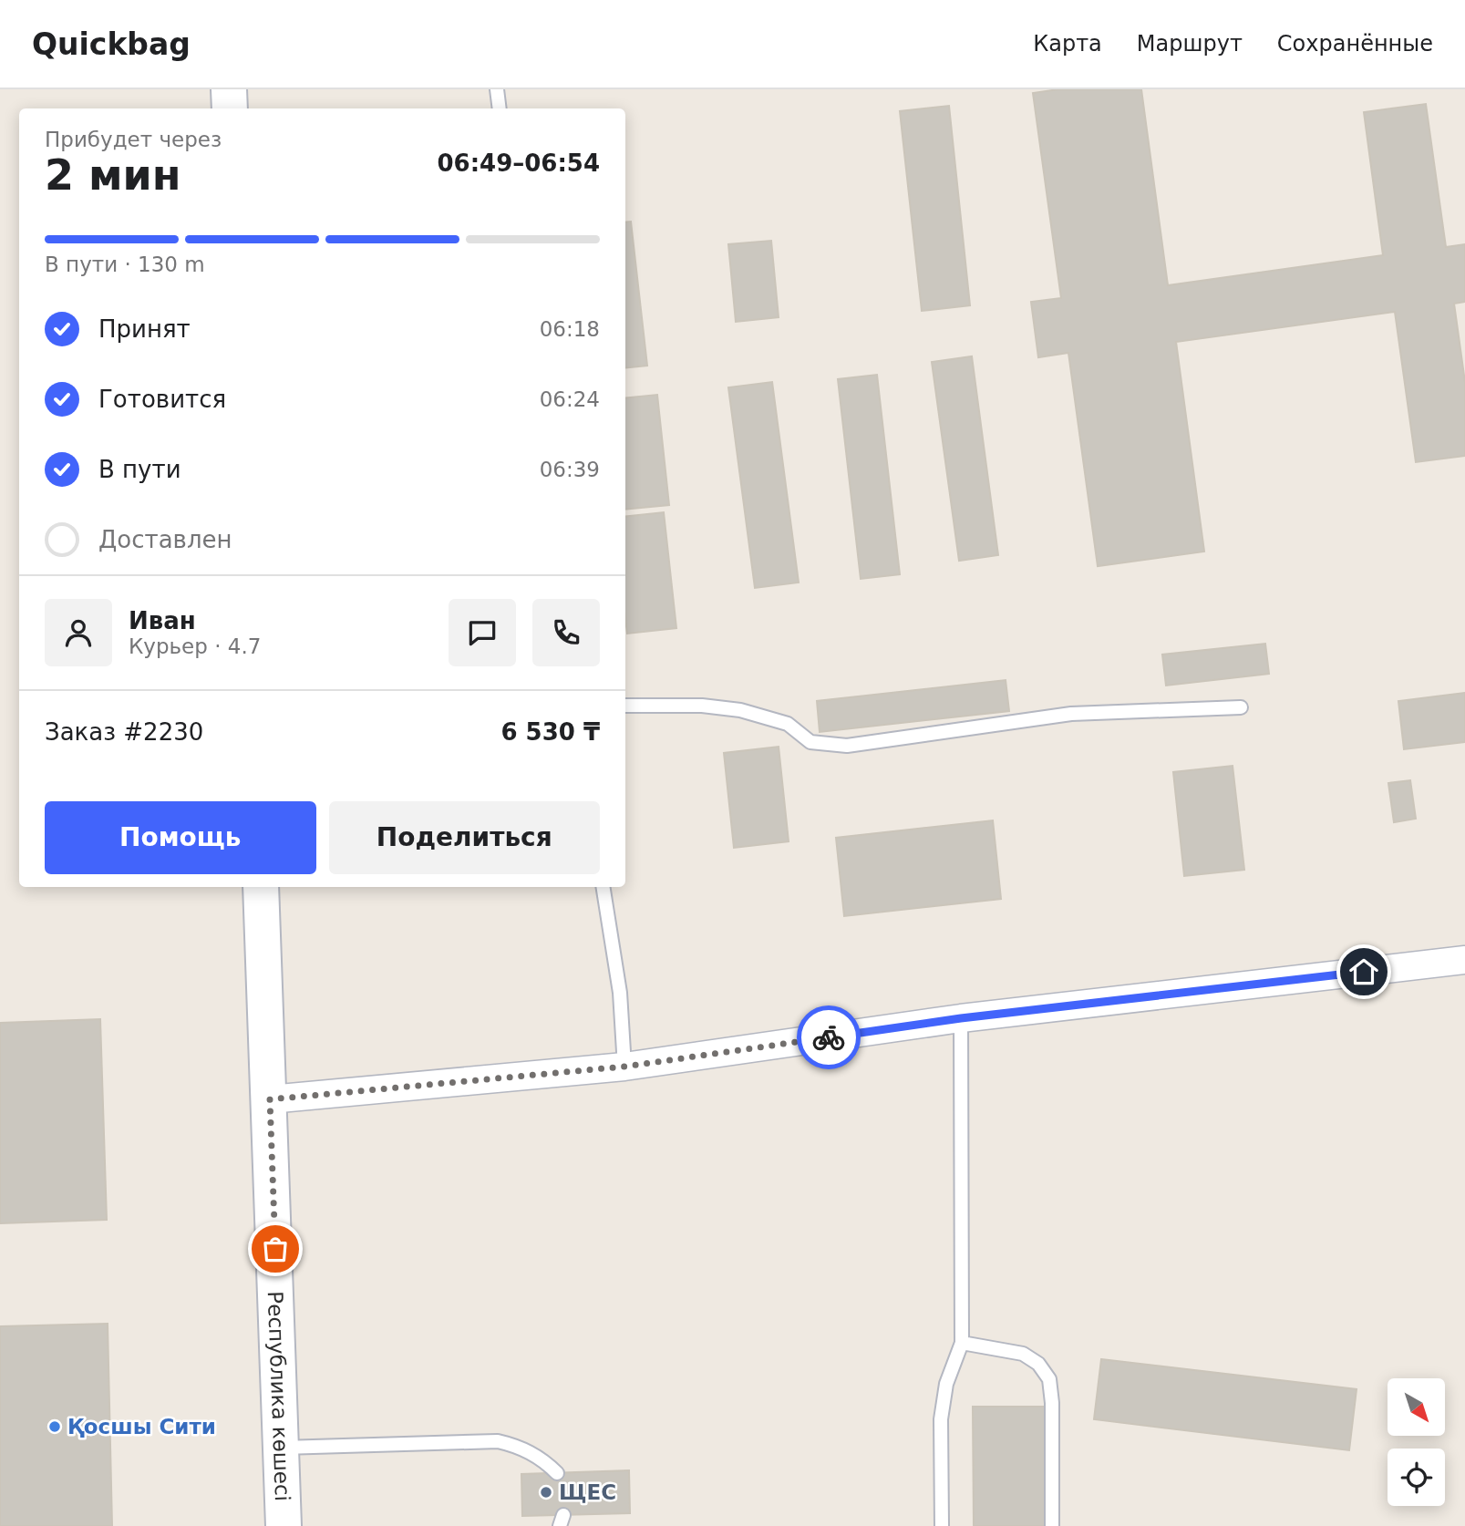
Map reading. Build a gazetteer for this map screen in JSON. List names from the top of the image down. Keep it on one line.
{"streets":{"main road":["Республика көшесі"]},"places":["Қосшы Сити","ЩЕС"],"north":"bottom right","page":{"header":"Quickbag","nav":["Карта","Маршрут","Сохранённые"],"heading":["2 мин","Прибудет через","06:49–06:54"],"panel":["Иван","Курьер · 4.7","Заказ #2230","6 530 ₸"],"bar":"В пути · 130 m","list":[["Принят","06:18"],["Готовится","06:24"],["В пути","06:39"],"Доставлен"],"buttons":["Помощь","Поделиться"]}}
